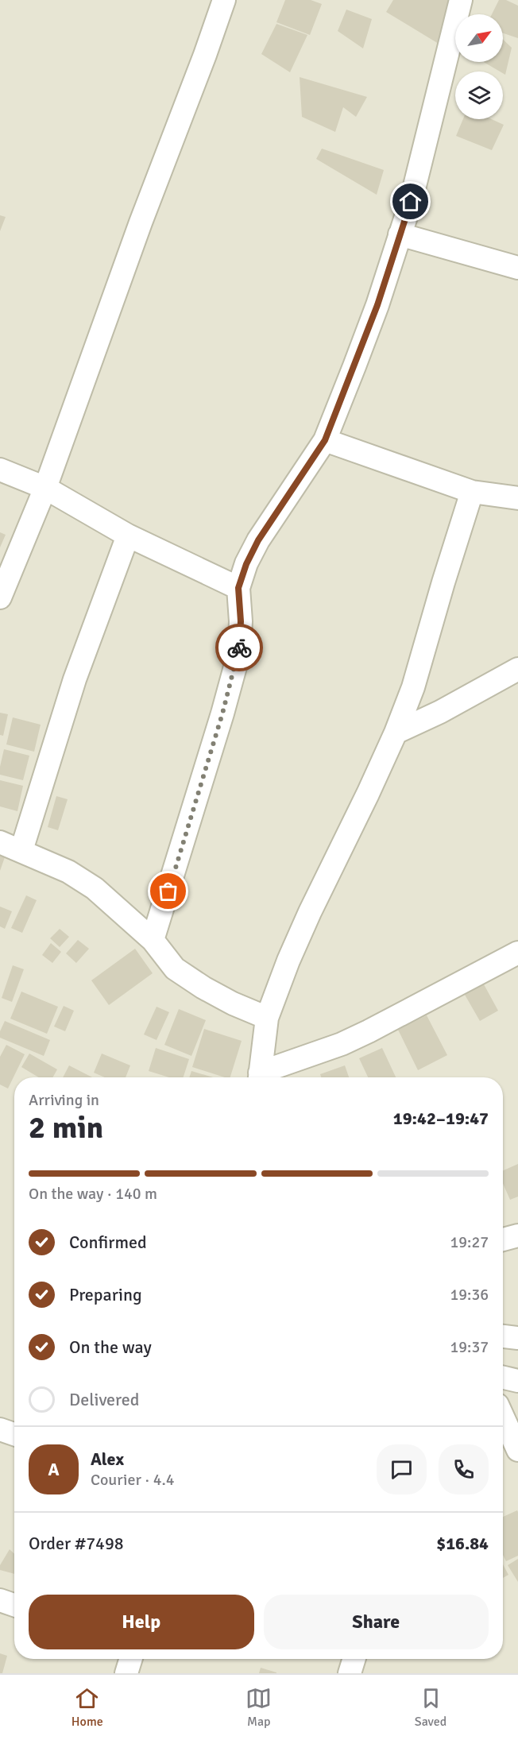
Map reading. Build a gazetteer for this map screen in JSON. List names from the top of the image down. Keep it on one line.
{"north":"top right","page":{"heading":["2 min","Arriving in","19:42–19:47"],"panel":["Alex","Courier · 4.4","Order #7498","$16.84"],"bar":"On the way · 140 m","list":[["Confirmed","19:27"],["Preparing","19:36"],["On the way","19:37"],"Delivered"],"round":"A","buttons":["Help","Share"],"tabs":["Home","Map","Saved"]}}
